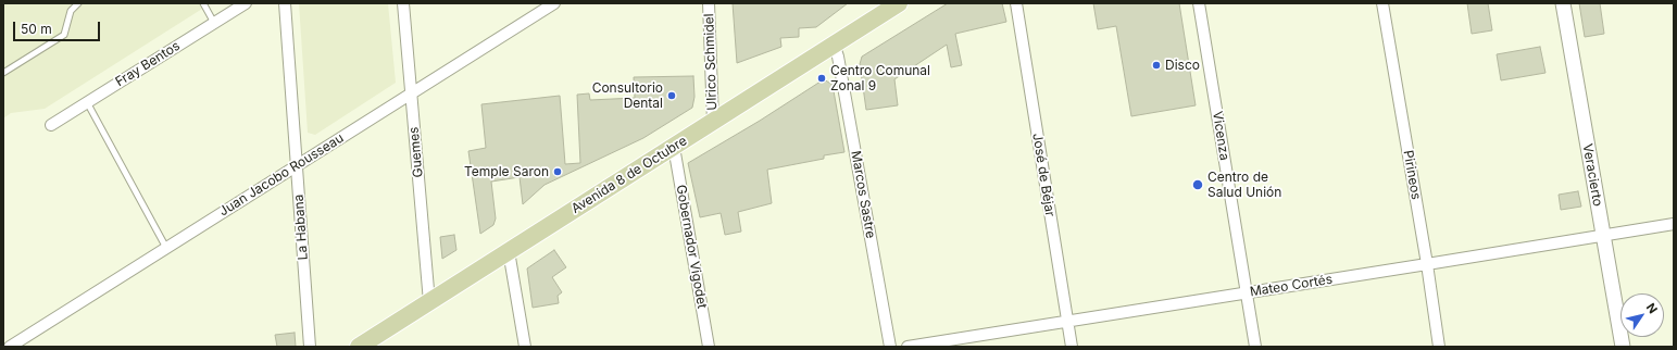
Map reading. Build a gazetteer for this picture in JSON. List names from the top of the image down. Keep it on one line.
{"streets":{"main road":["Avenida 8 de Octubre"],"street":["Ulrico Schmidel","Fray Bentos","Vicenza","Guemes","Juan Jacobo Rousseau","José de Béjar","Pirineos","Veracierto","Marcos Sastre","La Habana","Gobernador Vigodet","Mateo Cortés"]},"crossings":[["Ulrico Schmidel","Avenida 8 de Octubre"],["Vicenza","Mateo Cortés"],["Guemes","Juan Jacobo Rousseau"],["Guemes","Avenida 8 de Octubre"],["Juan Jacobo Rousseau","La Habana"],["Avenida 8 de Octubre","Marcos Sastre"],["Avenida 8 de Octubre","Gobernador Vigodet"],["José de Béjar","Mateo Cortés"],["Pirineos","Mateo Cortés"],["Veracierto","Mateo Cortés"]],"places":["Disco","Centro Comunal Zonal 9","Consultorio Dental","Temple Saron","Centro de Salud Unión"],"scale_bar":"50 m","north":"top right"}
